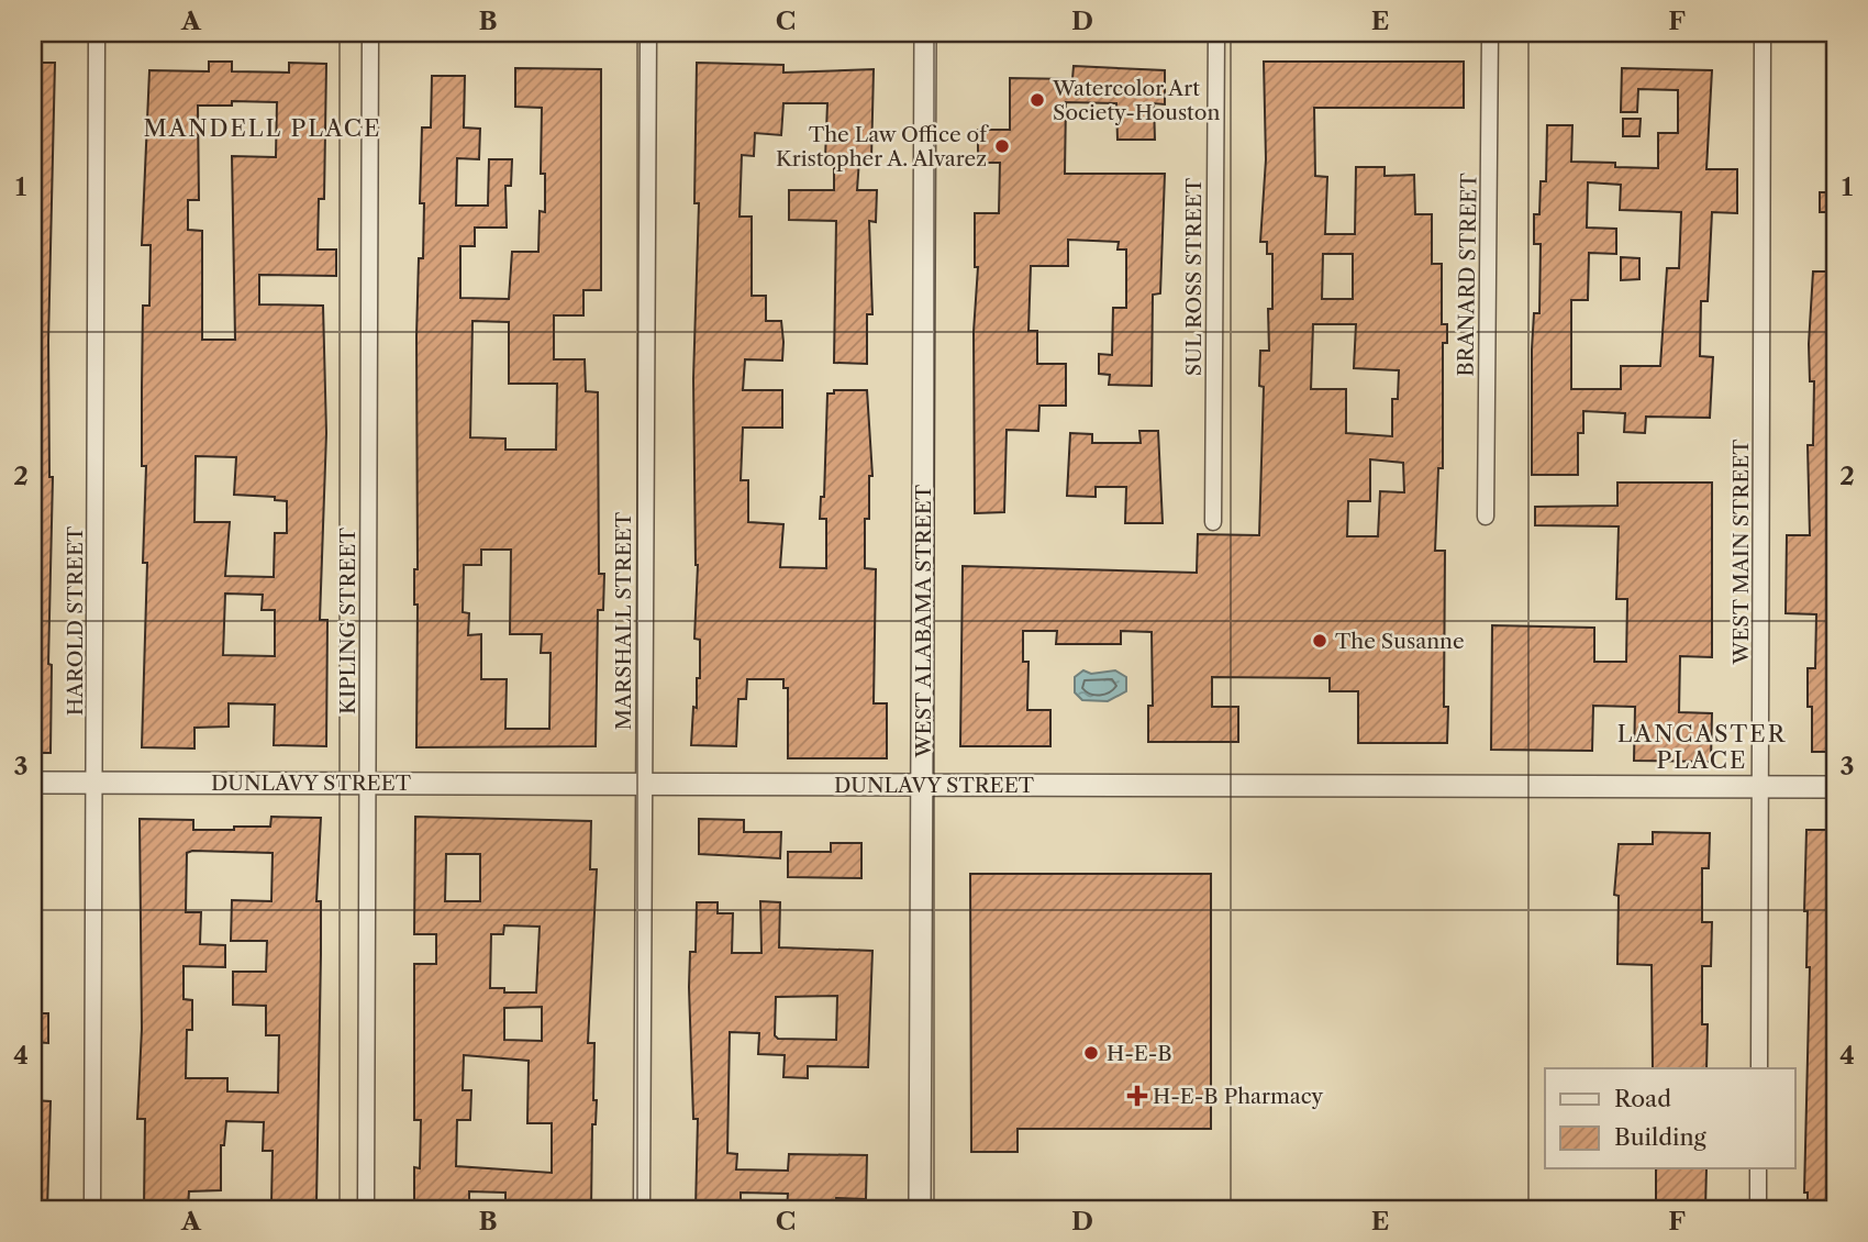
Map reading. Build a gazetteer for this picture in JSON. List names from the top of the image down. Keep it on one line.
{"streets":{"street":["BRANARD STREET","SUL ROSS STREET","WEST MAIN STREET","HAROLD STREET","KIPLING STREET","MARSHALL STREET","WEST ALABAMA STREET","DUNLAVY STREET"]},"crossings":[["WEST MAIN STREET","DUNLAVY STREET"],["HAROLD STREET","DUNLAVY STREET"],["KIPLING STREET","DUNLAVY STREET"],["MARSHALL STREET","DUNLAVY STREET"],["WEST ALABAMA STREET","DUNLAVY STREET"]],"districts":["MANDELL PLACE","LANCASTER PLACE"],"places":{"other":["Watercolor Art Society-Houston","The Law Office of Kristopher A. Alvarez","The Susanne","H-E-B"],"health":["H-E-B Pharmacy"]},"legend":["Road","Building"],"grid":{"columns":["A","B","C","D","E","F"],"rows":["1","2","3","4"]}}
